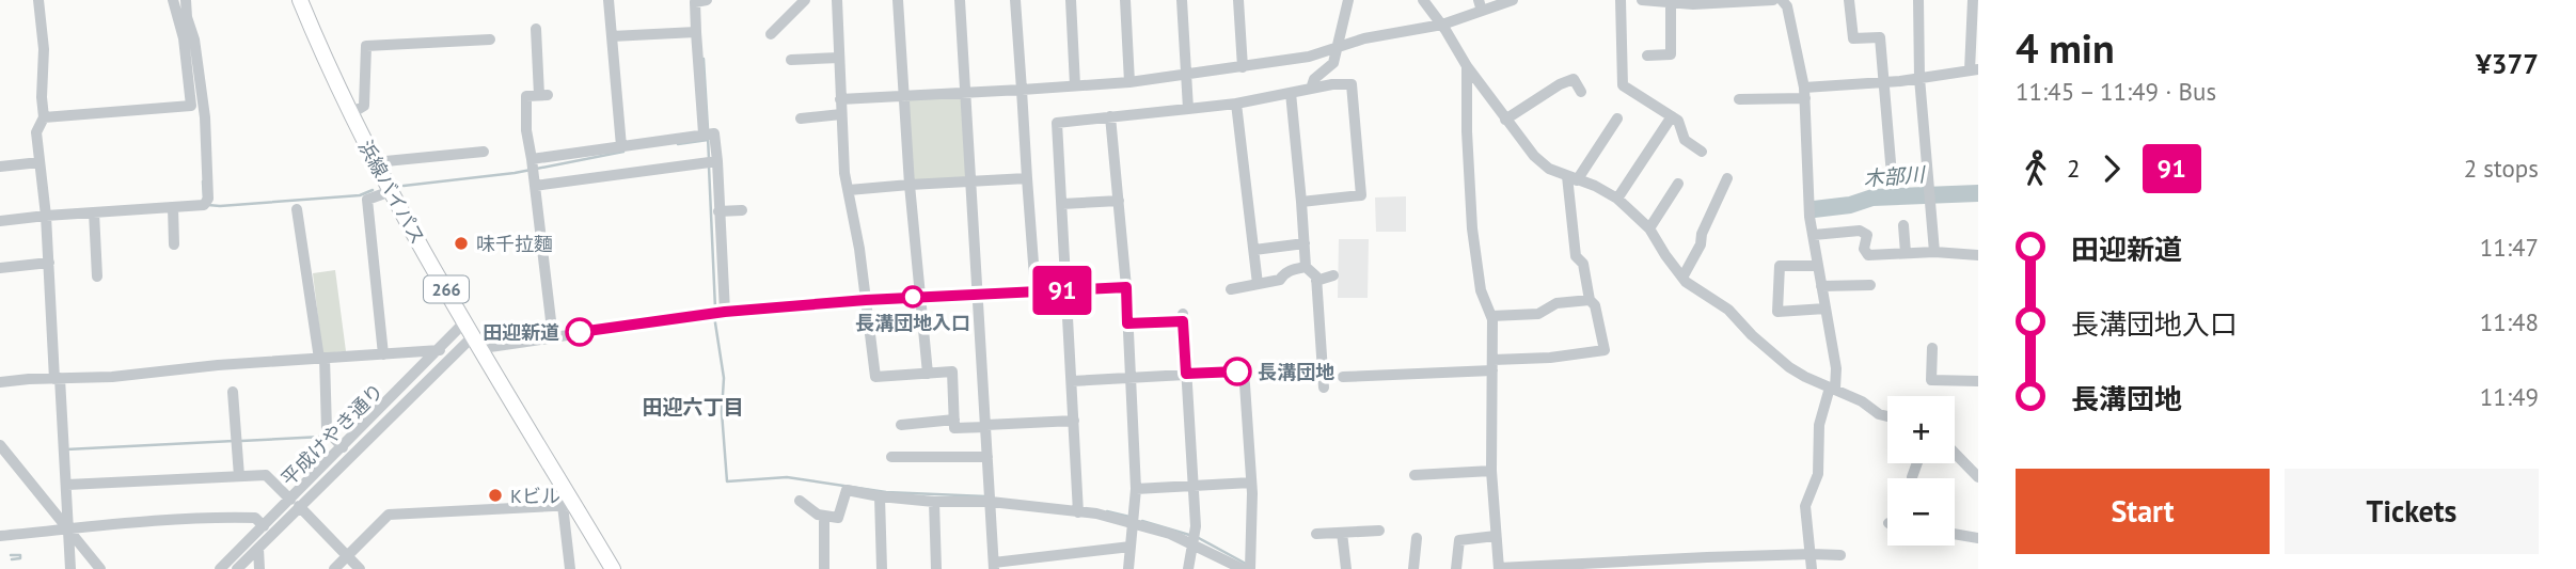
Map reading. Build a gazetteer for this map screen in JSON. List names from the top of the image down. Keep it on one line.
{"streets":{"highway":["浜線バイパス","266"],"street":["平成けやき通り"]},"crossings":[["浜線バイパス","平成けやき通り"]],"districts":["田迎六丁目"],"water":["木部川"],"places":["味千拉麵","長溝団地入口","田迎新道","長溝団地","Kビル"],"lines":["bus line 91"],"page":{"on_map":"91","heading":["4 min","11:45 – 11:49 · Bus","¥377"],"legs":["2","91","2 stops"],"list":[{"name":"田迎新道","value":"11:47"},{"name":"長溝団地入口","value":"11:48"},{"name":"長溝団地","value":"11:49"}],"map_buttons":["+","−"],"buttons":["Start","Tickets"]}}
